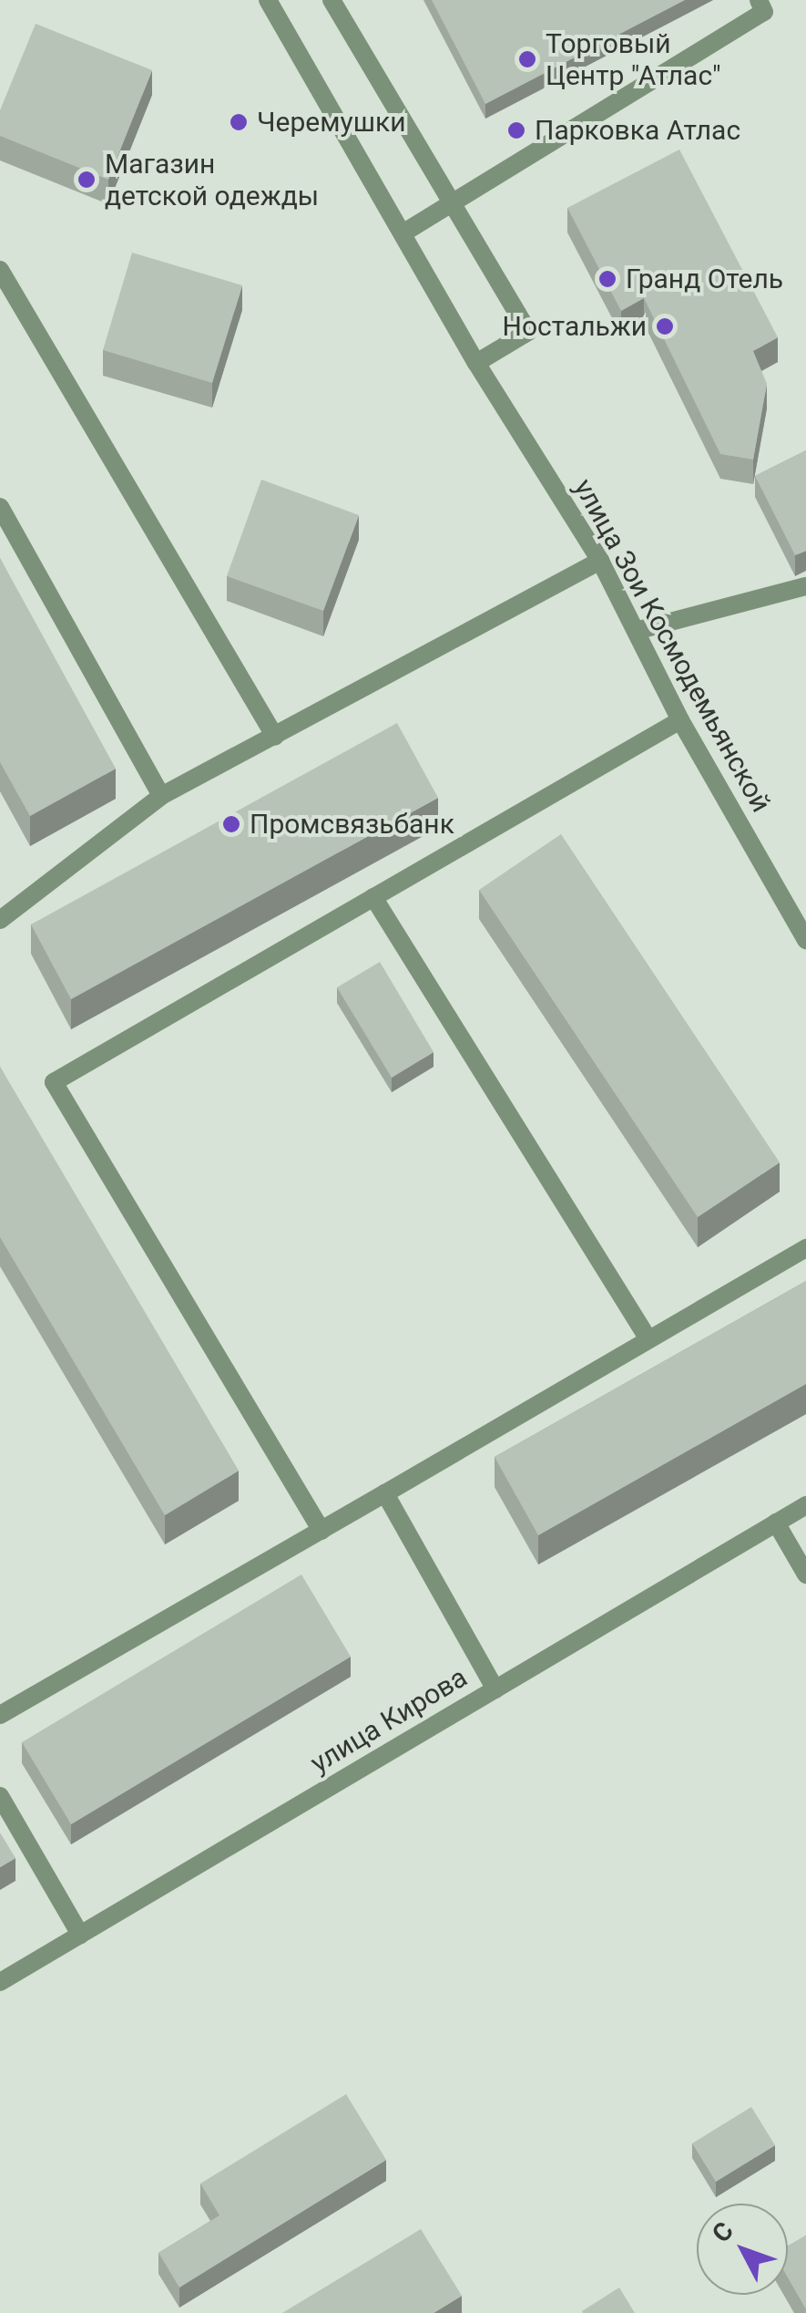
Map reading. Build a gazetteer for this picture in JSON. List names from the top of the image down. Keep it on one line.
{"streets":{"street":["улица Зои Космодемьянской","улица Кирова"]},"places":["Торговый Центр \"Атлас\"","Черемушки","Парковка Атлас","Магазин детской одежды","Гранд Отель","Ностальжи","Промсвязьбанк"],"north":"top left"}
